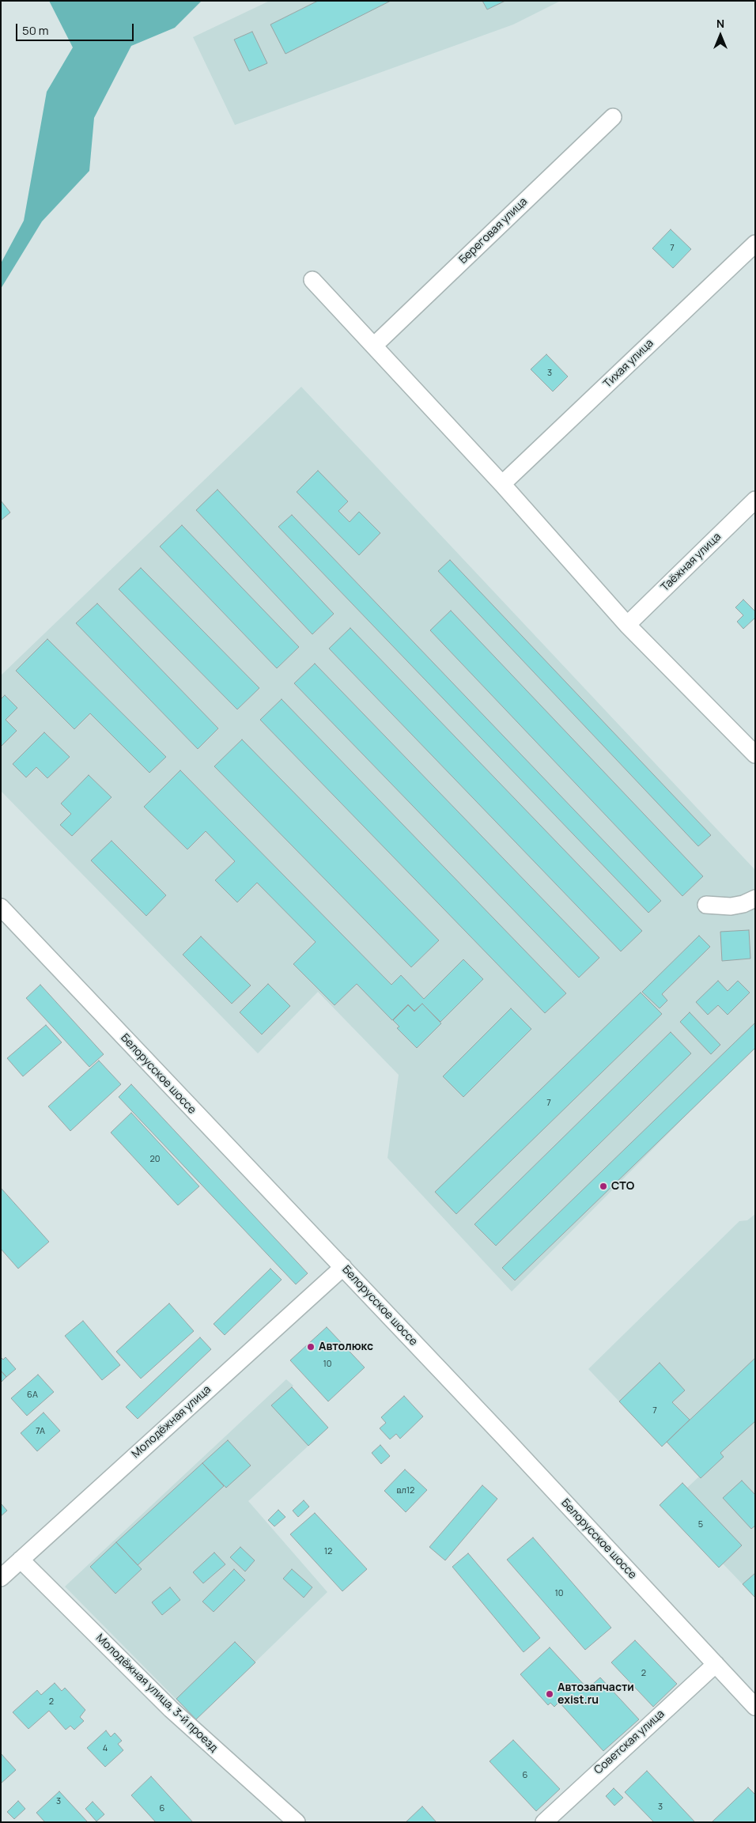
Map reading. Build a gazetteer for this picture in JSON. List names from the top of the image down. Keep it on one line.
{"streets":{"street":["Береговая улица","Тихая улица","Таёжная улица","Белорусское шоссе","Молодёжная улица","Молодёжная улица, 3-й проезд","Советская улица"]},"crossings":[["Белорусское шоссе","Молодёжная улица"],["Белорусское шоссе","Советская улица"],["Молодёжная улица","Молодёжная улица, 3-й проезд"]],"places":["СТО","Автолюкс","Автозапчасти exist.ru"],"house_numbers":["7","3","7","20","10","6А","7","7А","вл12","5","12","10","2","2","4","6","3","3","6"],"scale_bar":"50 m","north":"top"}
